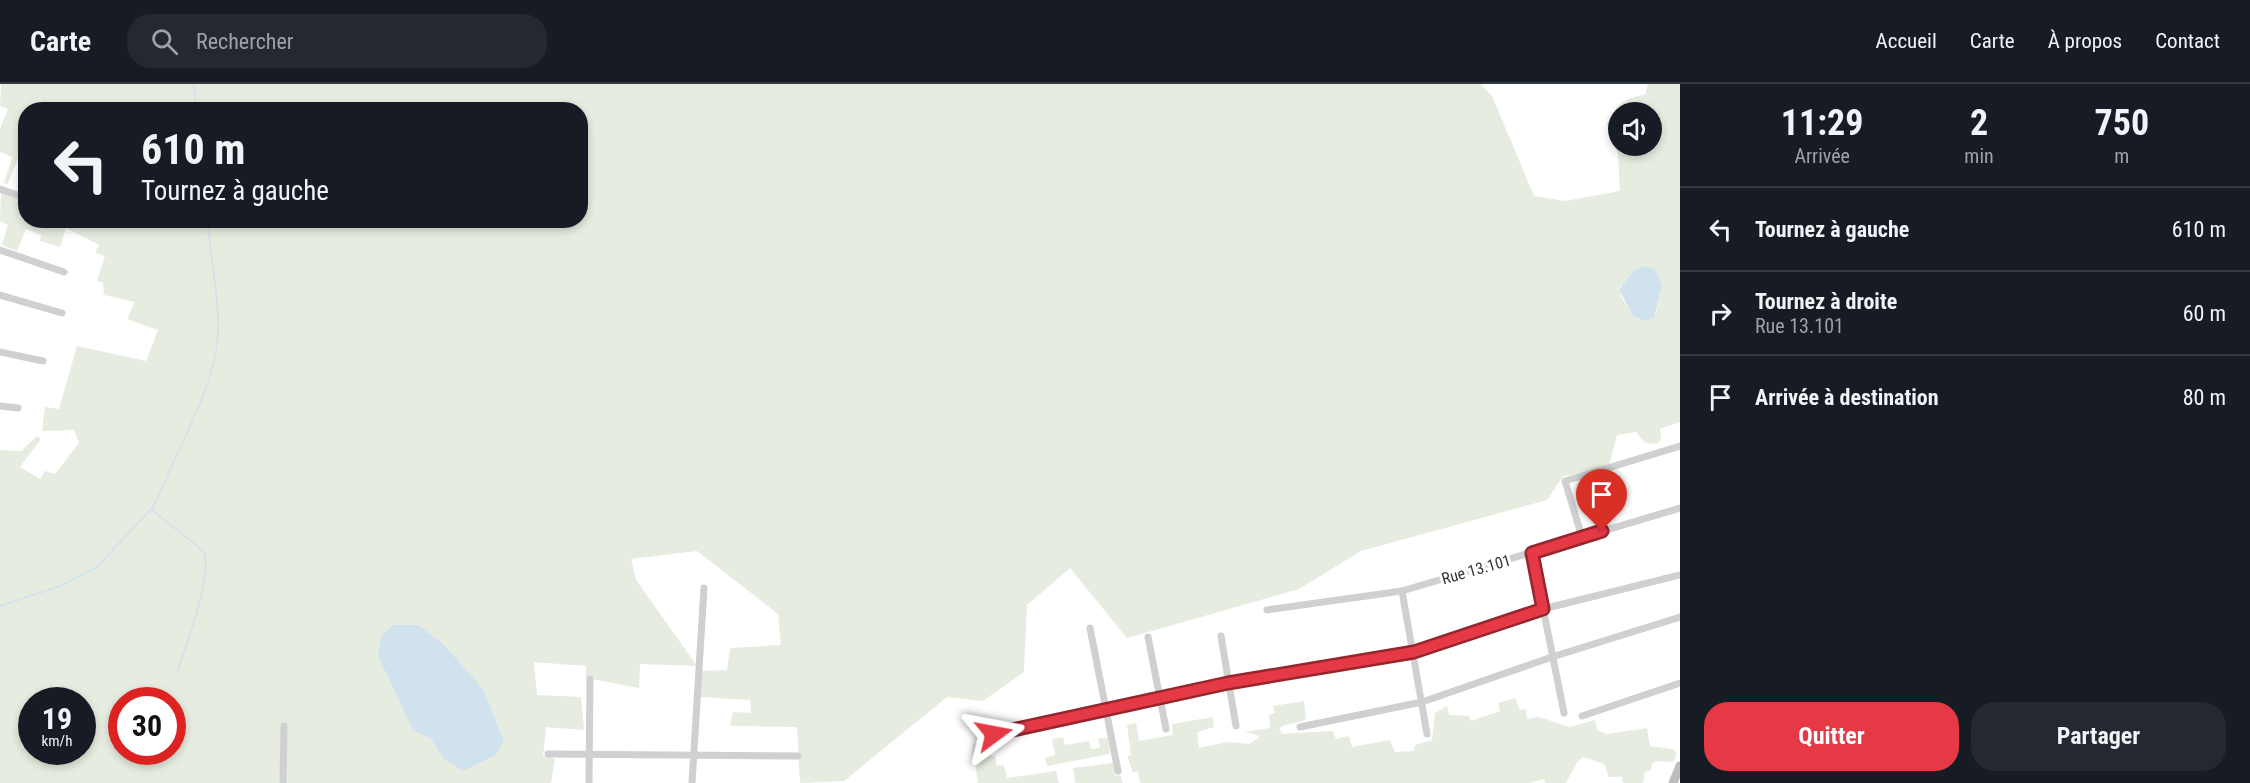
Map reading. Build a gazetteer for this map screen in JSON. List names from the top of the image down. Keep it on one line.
{"streets":{"street":["Rue 13.101"]},"page":{"header":"Carte","search":"Rechercher","nav":["Accueil","Carte","À propos","Contact"],"eta":["11:29","Arrivée","2","min","750","m"],"turn":["610 m","Tournez à gauche"],"list":[{"name":"Tournez à gauche","value":"610 m"},{"name":"Tournez à droite","note":"Rue 13.101","value":"60 m"},{"name":"Arrivée à destination","value":"80 m"}],"speed":"19 km/h","limit":"30","buttons":["Quitter","Partager"]}}
